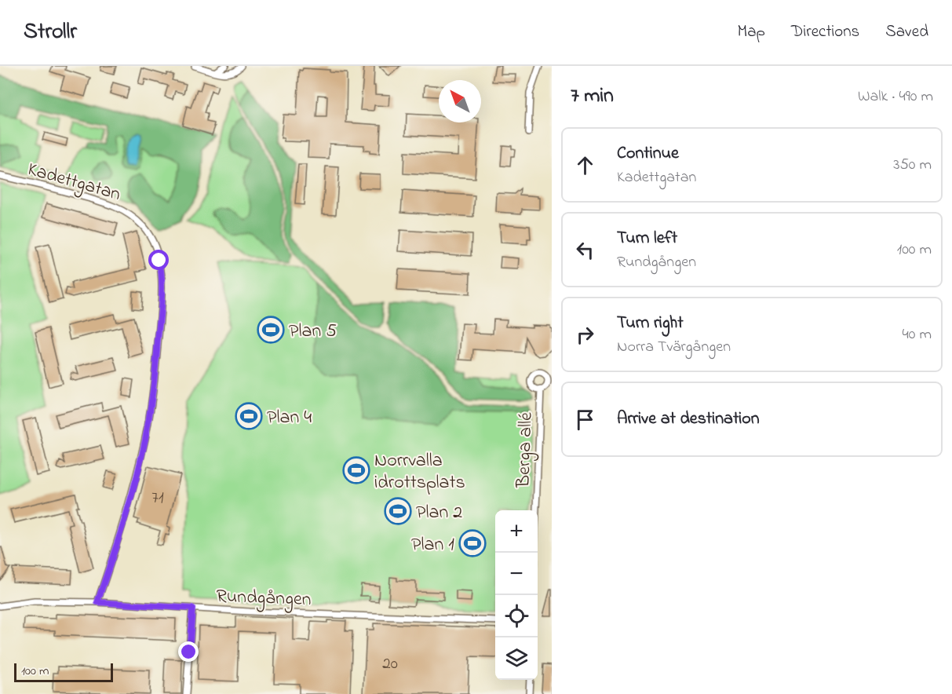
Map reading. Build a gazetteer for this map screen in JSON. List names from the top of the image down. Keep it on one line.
{"streets":{"street":["Kadettgatan","Berga allé","Rundgången"]},"crossings":[["Kadettgatan","Rundgången"]],"places":{"sports":["Plan 5","Plan 4","Norrvalla idrottsplats","Plan 2","Plan 1"]},"house_numbers":["71","20"],"scale_bar":"100 m","north":"top left","page":{"header":"Strollr","nav":["Map","Directions","Saved"],"heading":["7 min","Walk · 490 m"],"list":[["Continue","Kadettgatan","350 m"],["Turn left","Rundgången","100 m"],["Turn right","Norra Tvärgången","40 m"],"Arrive at destination"],"map_buttons":["+","−"],"scale":"100 m"}}
